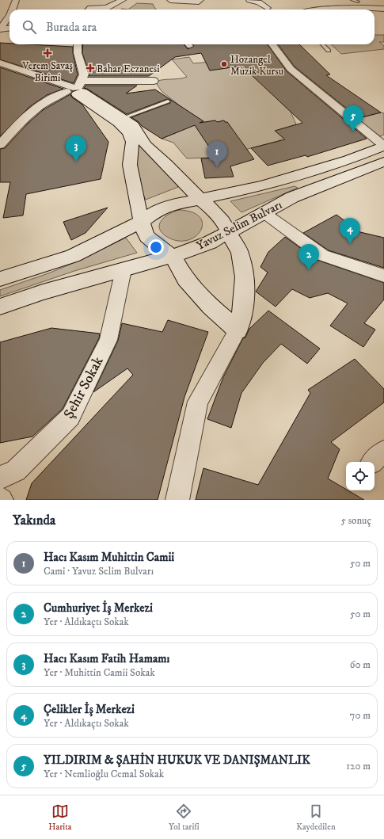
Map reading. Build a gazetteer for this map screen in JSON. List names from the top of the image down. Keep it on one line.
{"streets":{"main road":["Yavuz Selim Bulvarı"],"street":["Şehir Sokak"]},"crossings":[["Yavuz Selim Bulvarı","Şehir Sokak"]],"places":{"health":["Verem Savaş Birimi","Bahar Eczanesi"],"other":["Hozangel Müzik Kursu"]},"page":{"search":"Burada ara","pins":["5","3","1","4","2"],"heading":["Yakında","5 sonuç"],"list":[{"mark":"1","name":"Hacı Kasım Muhittin Camii","note":"Cami · Yavuz Selim Bulvarı","value":"50 m"},{"mark":"2","name":"Cumhuriyet İş Merkezi","note":"Yer · Aldıkaçtı Sokak","value":"50 m"},{"mark":"3","name":"Hacı Kasım Fatih Hamamı","note":"Yer · Muhittin Camii Sokak","value":"60 m"},{"mark":"4","name":"Çelikler İş Merkezi","note":"Yer · Aldıkaçtı Sokak","value":"70 m"},{"mark":"5","name":"YILDIRIM & ŞAHİN HUKUK VE DANIŞMANLIK","note":"Yer · Nemlioğlu Cemal Sokak","value":"120 m"}],"nav":["Harita","Yol tarifi","Kaydedilen"]}}
